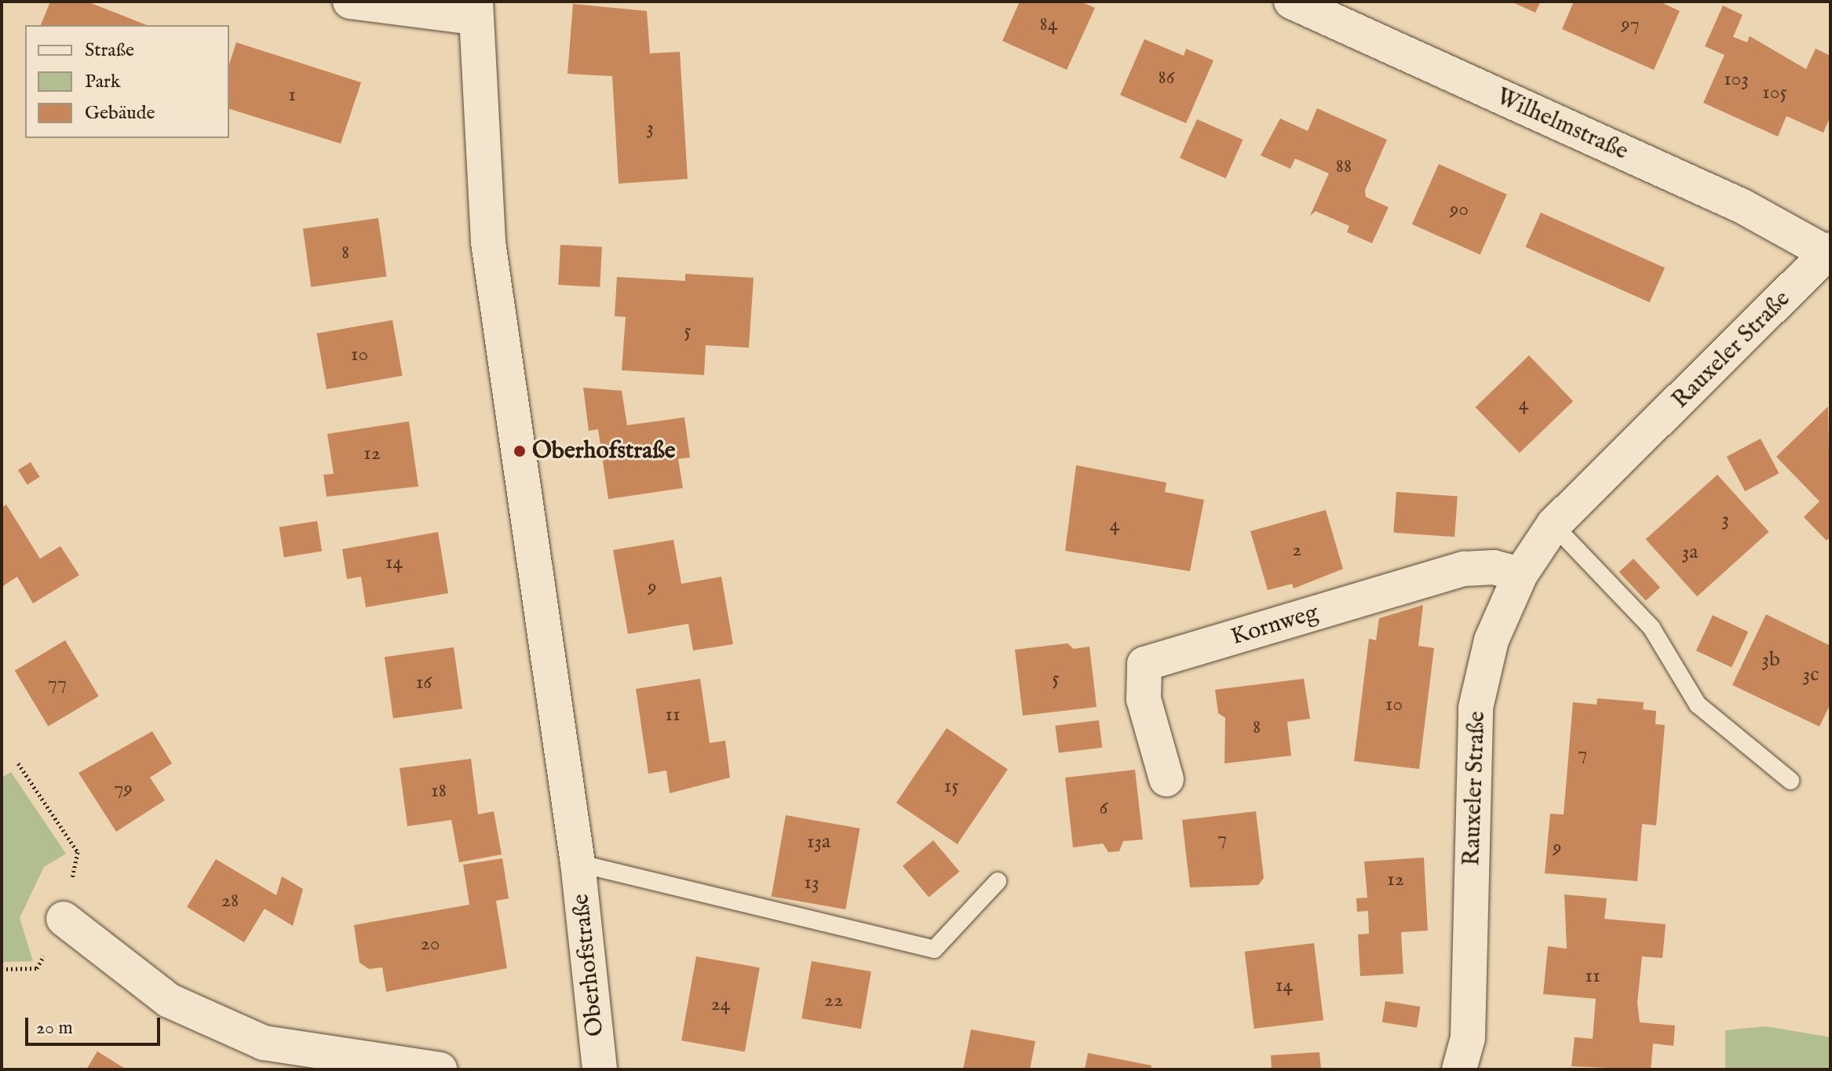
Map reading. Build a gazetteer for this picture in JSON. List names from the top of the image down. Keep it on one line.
{"streets":{"street":["Wilhelmstraße","Rauxeler Straße","Kornweg","Oberhofstraße"]},"crossings":[["Wilhelmstraße","Rauxeler Straße"],["Rauxeler Straße","Kornweg"]],"places":["Oberhofstraße"],"house_numbers":["84","97","86","103","105","1","3","88","90","8","5","10","4","12","3","4","2","3a","14","9","3b","3c","5","16","77","10","11","8","7","15","79","18","6","7","13a","9","12","13","28","20","11","14","22","24"],"legend":["Straße","Park","Gebäude"],"scale_bar":"20 m"}
